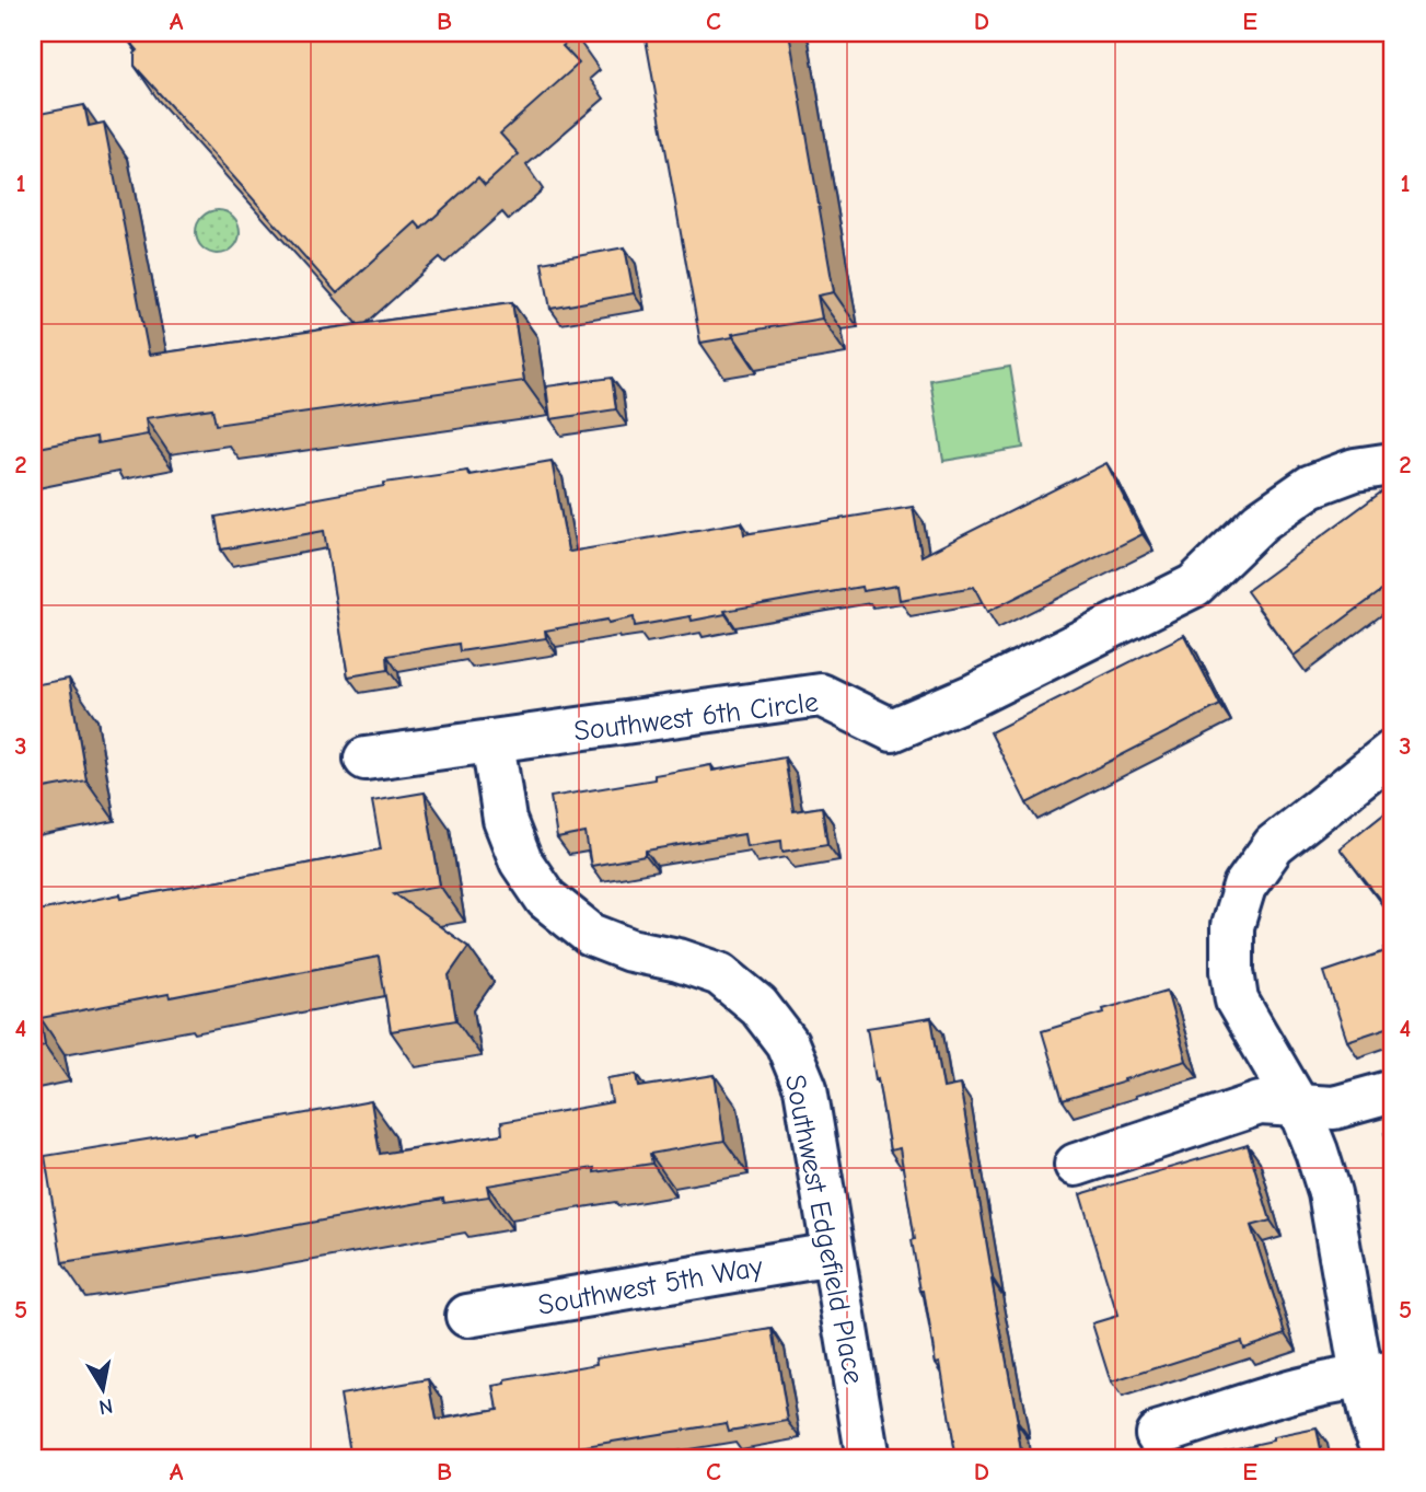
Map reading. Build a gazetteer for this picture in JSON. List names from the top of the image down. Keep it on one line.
{"streets":{"street":["Southwest 6th Circle","Southwest Edgefield Place","Southwest 5th Way"]},"crossings":[["Southwest 6th Circle","Southwest Edgefield Place"],["Southwest Edgefield Place","Southwest 5th Way"]],"north":"bottom","grid":{"columns":["A","B","C","D","E"],"rows":["1","2","3","4","5"]}}
